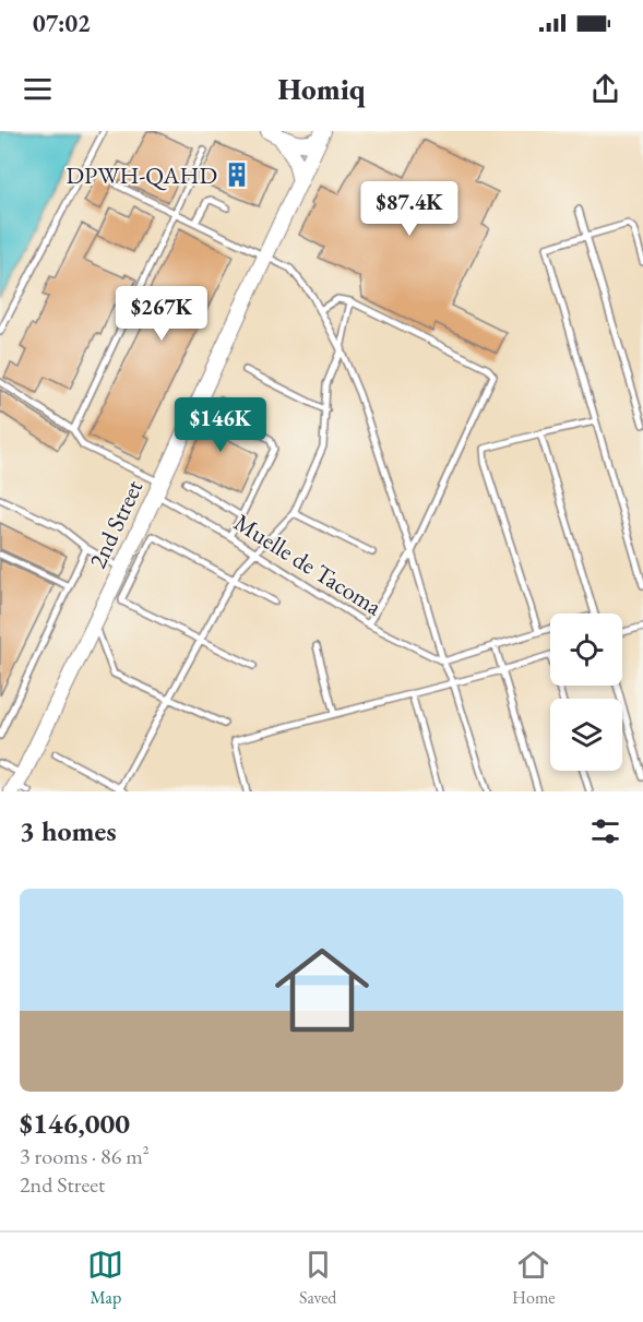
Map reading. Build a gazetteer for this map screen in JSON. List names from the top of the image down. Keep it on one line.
{"streets":{"street":["2nd Street"],"lane":["Muelle de Tacoma"]},"crossings":[["2nd Street","Muelle de Tacoma"]],"places":{"building":["DPWH-QAHD"]},"page":{"status":"07:02","header":"Homiq","price":["$87.4K","$267K","$146K"],"heading":"3 homes","list":[{"name":"$146,000","note":"3 rooms · 86 m² · 2nd Street"}],"tabs":["Map","Saved","Home"]}}
